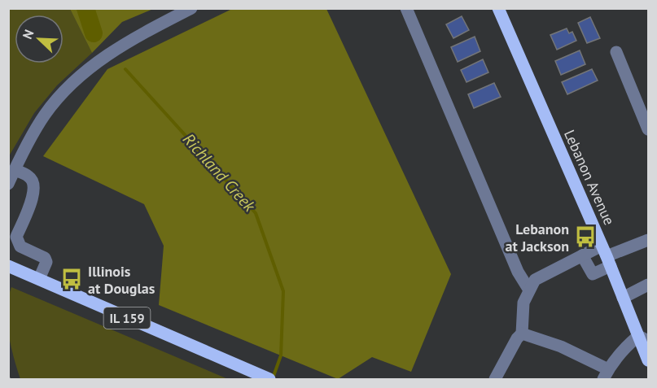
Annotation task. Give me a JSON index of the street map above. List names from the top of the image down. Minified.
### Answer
{"streets":{"main road":["Lebanon Avenue","IL 159"]},"water":["Richland Creek"],"places":{"bus stop":["Lebanon at Jackson","Illinois at Douglas"]},"north":"top left"}
